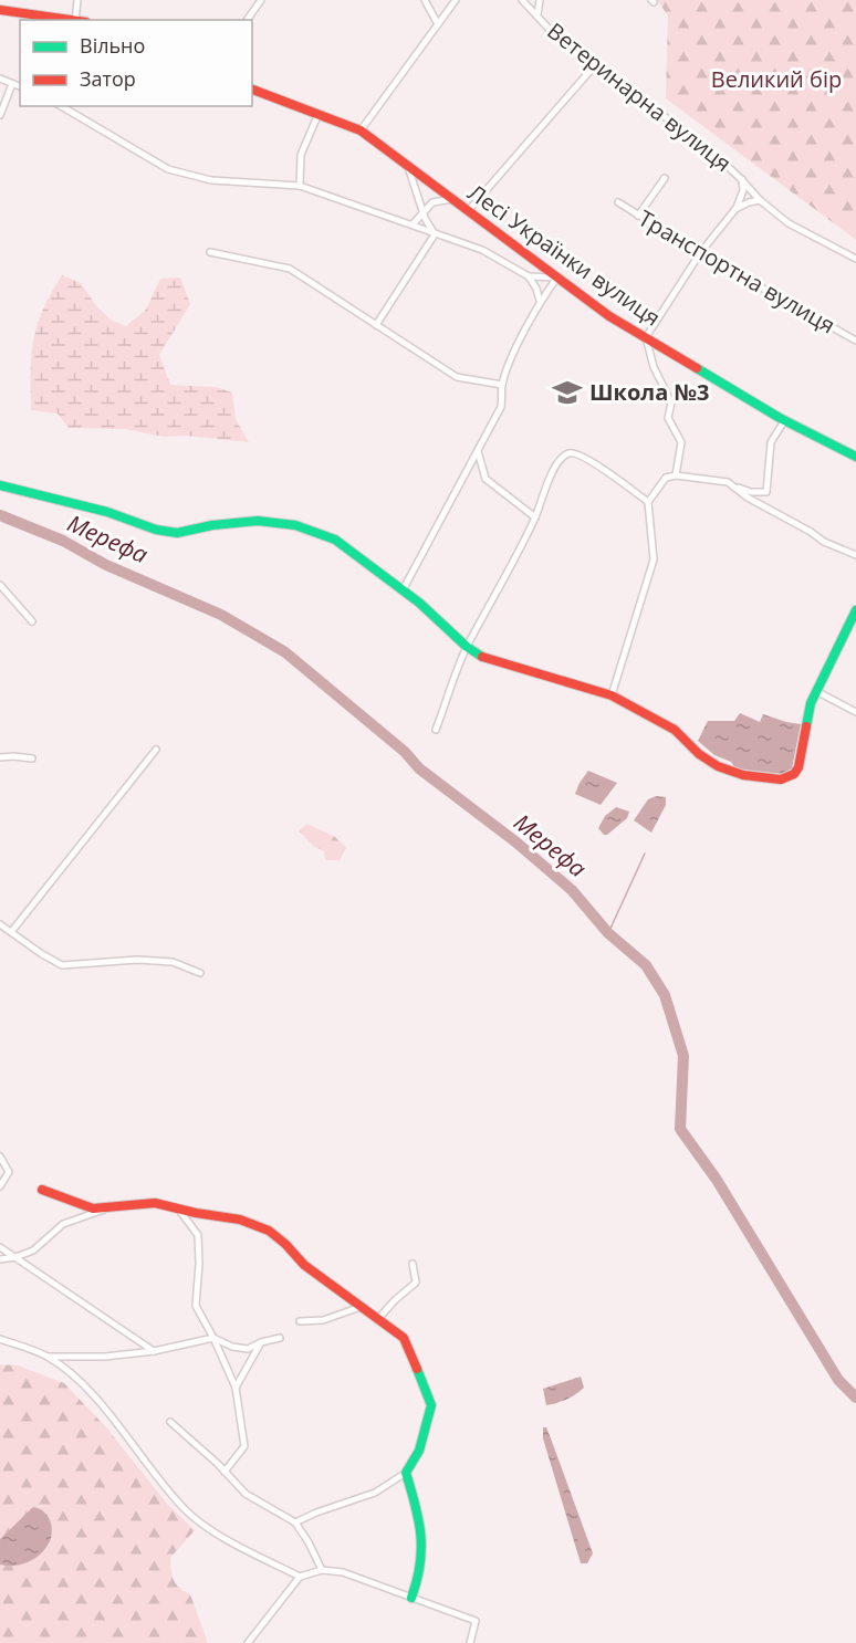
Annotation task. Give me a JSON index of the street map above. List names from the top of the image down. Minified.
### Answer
{"streets":{"street":["Ветеринарна вулиця","Лесі Українки вулиця","Транспортна вулиця"]},"water":["Мерефа"],"parks":["Великий бір"],"places":{"school or university":["Школа №3"]},"legend":["Вільно","Затор"]}
